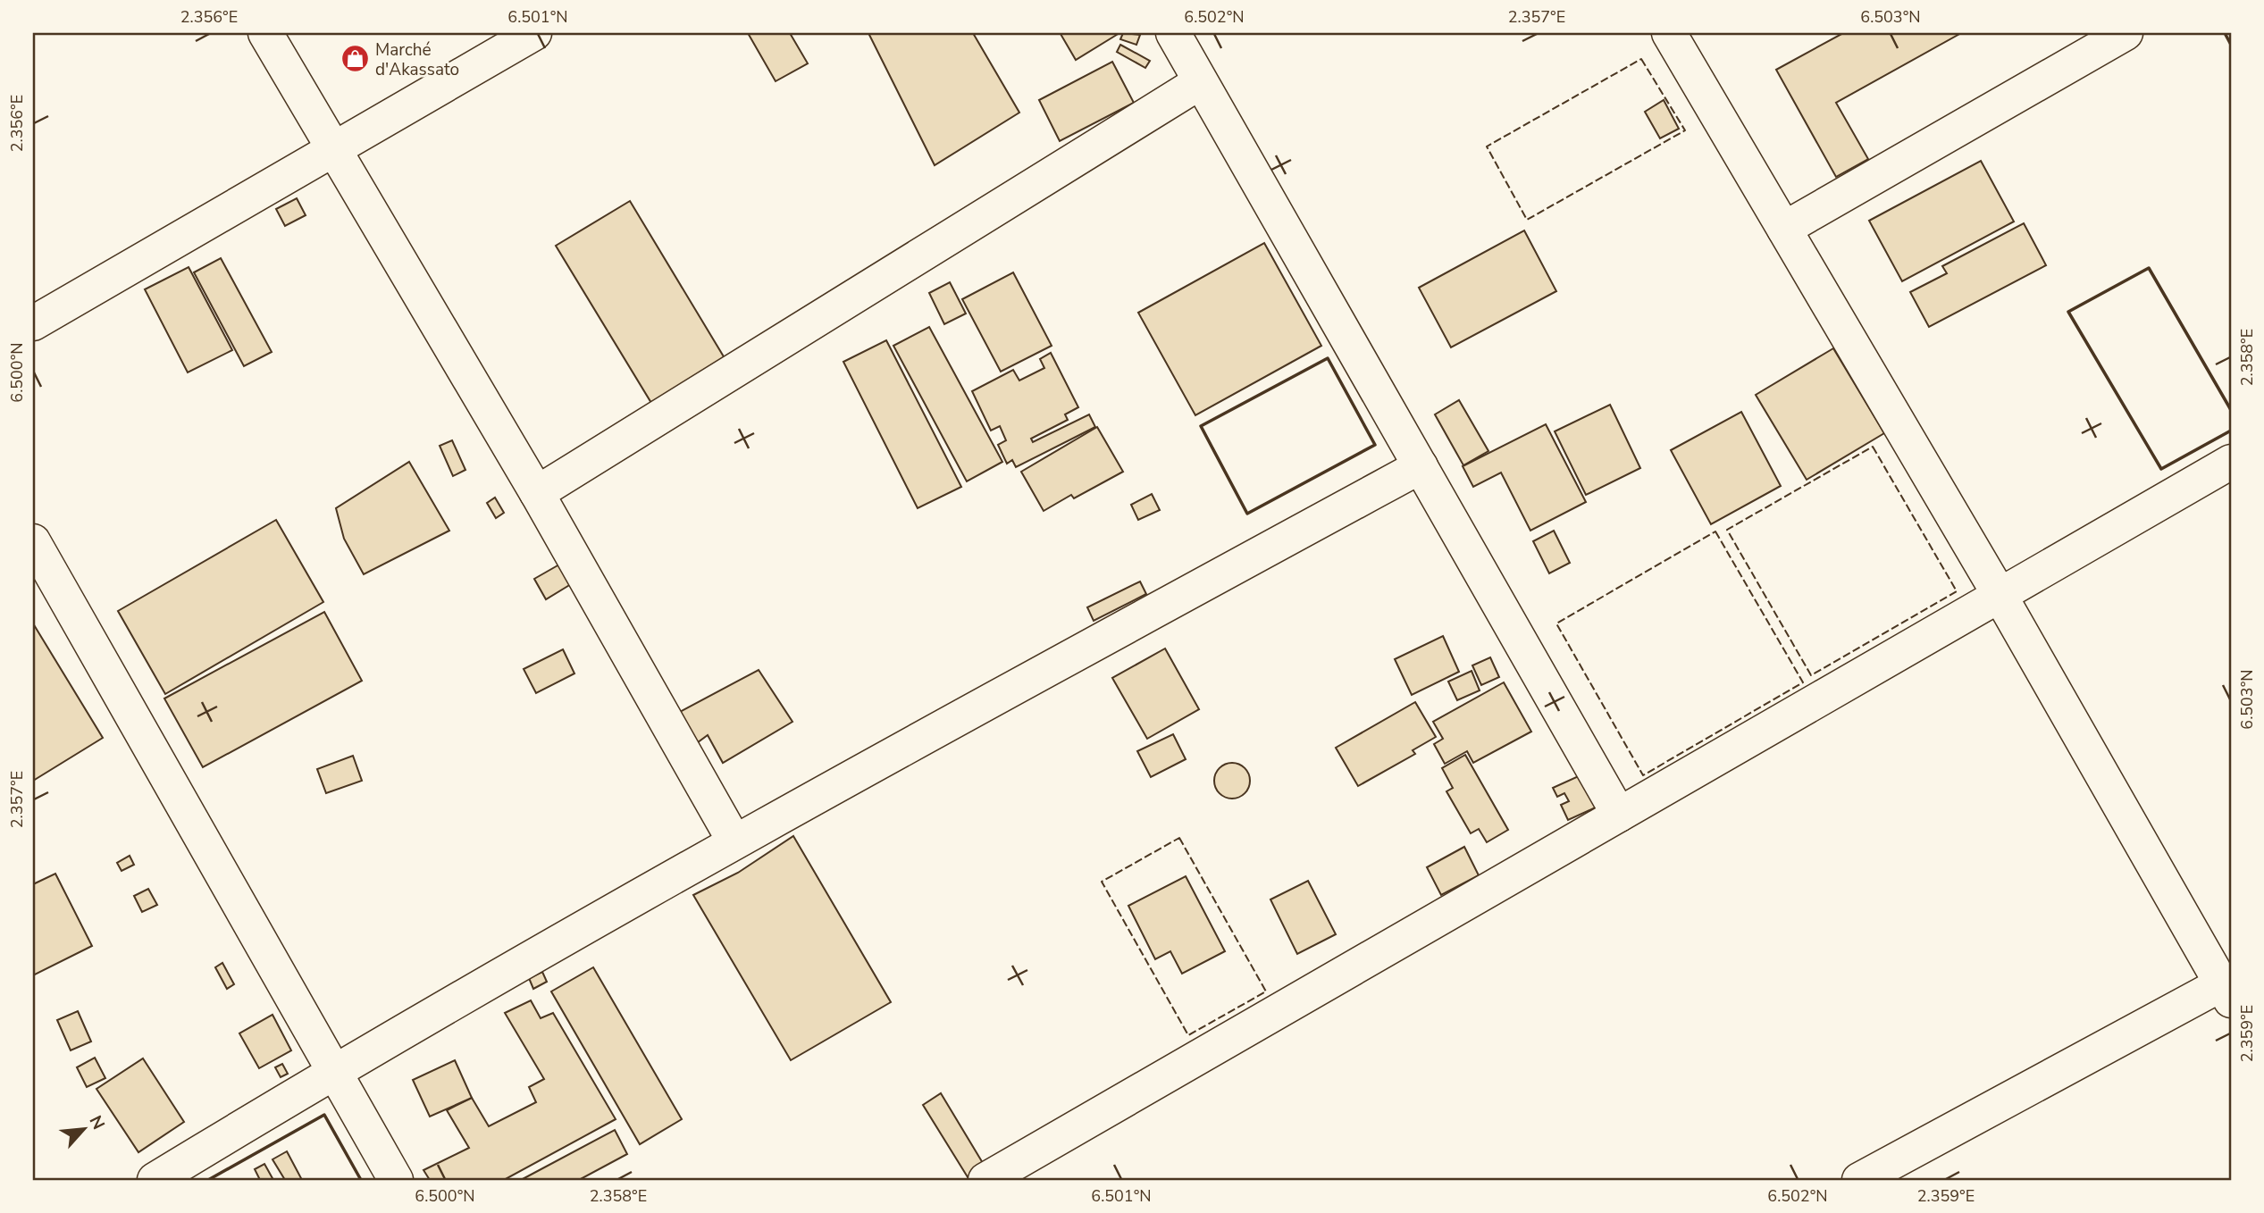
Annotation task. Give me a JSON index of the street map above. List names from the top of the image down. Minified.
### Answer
{"places":{"shop":["Marché d'Akassato"]},"north":"top right","coordinates":["2.356°E","6.501°N","6.502°N","2.357°E","6.503°N","2.358°E","6.500°N","2.359°E"]}
